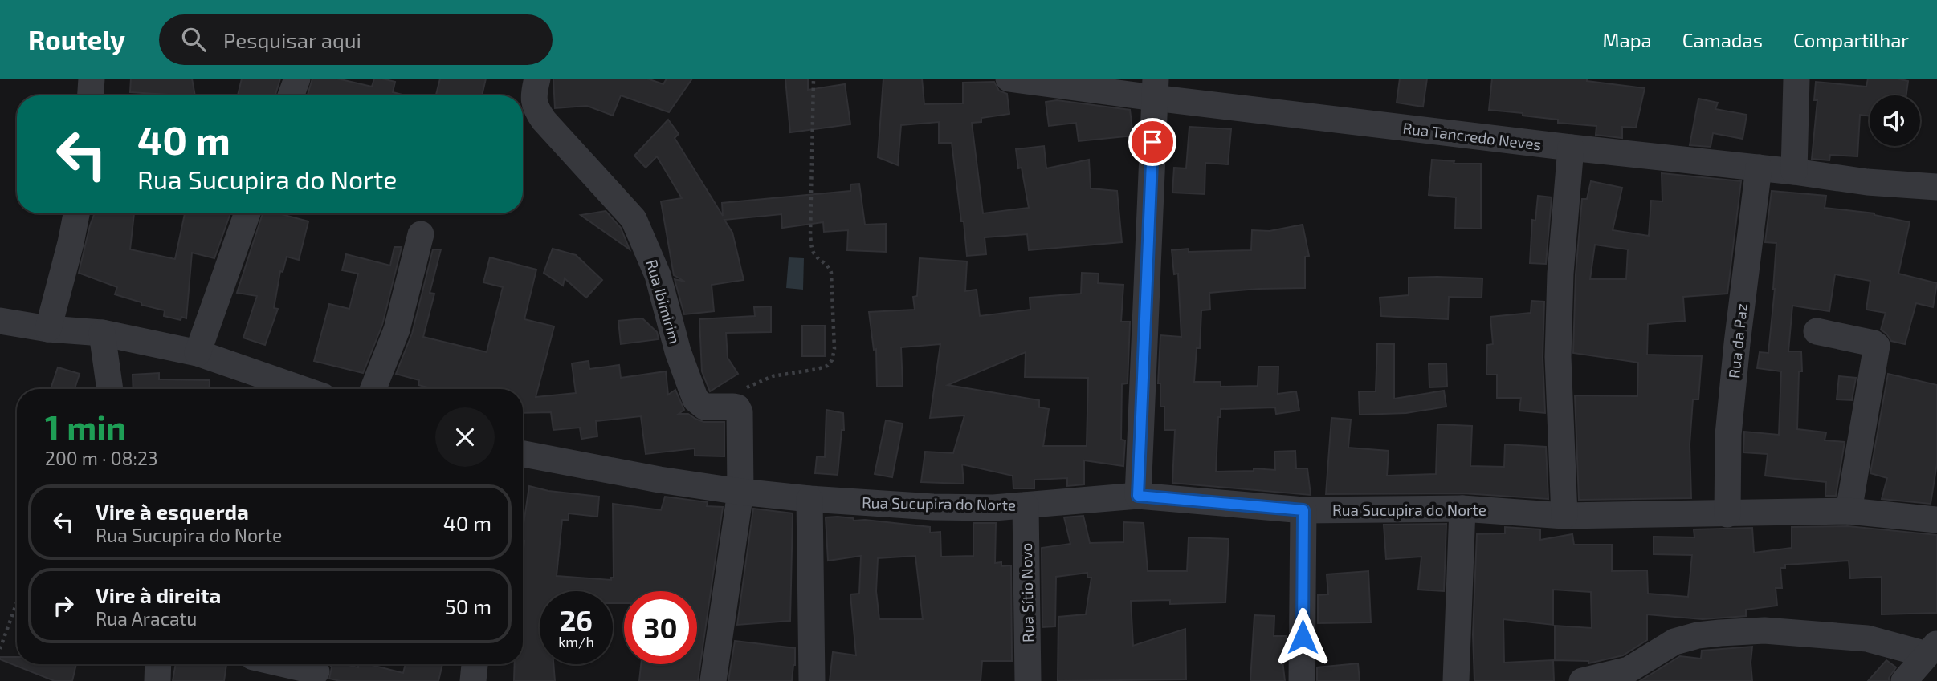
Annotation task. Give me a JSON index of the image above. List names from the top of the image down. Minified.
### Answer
{"streets":{"street":["Rua Tancredo Neves","Rua Ibimirim","Rua da Paz","Rua Sucupira do Norte","Rua Sítio Novo"]},"crossings":[["Rua Tancredo Neves","Rua da Paz"],["Rua da Paz","Rua Sucupira do Norte"],["Rua Sucupira do Norte","Rua Sítio Novo"]],"page":{"header":"Routely","search":"Pesquisar aqui","nav":["Mapa","Camadas","Compartilhar"],"turn":["40 m","Rua Sucupira do Norte"],"heading":["1 min","200 m · 08:23"],"list":[{"name":"Vire à esquerda","note":"Rua Sucupira do Norte","value":"40 m"},{"name":"Vire à direita","note":"Rua Aracatu","value":"50 m"}],"speed":"26 km/h","limit":"30"}}
